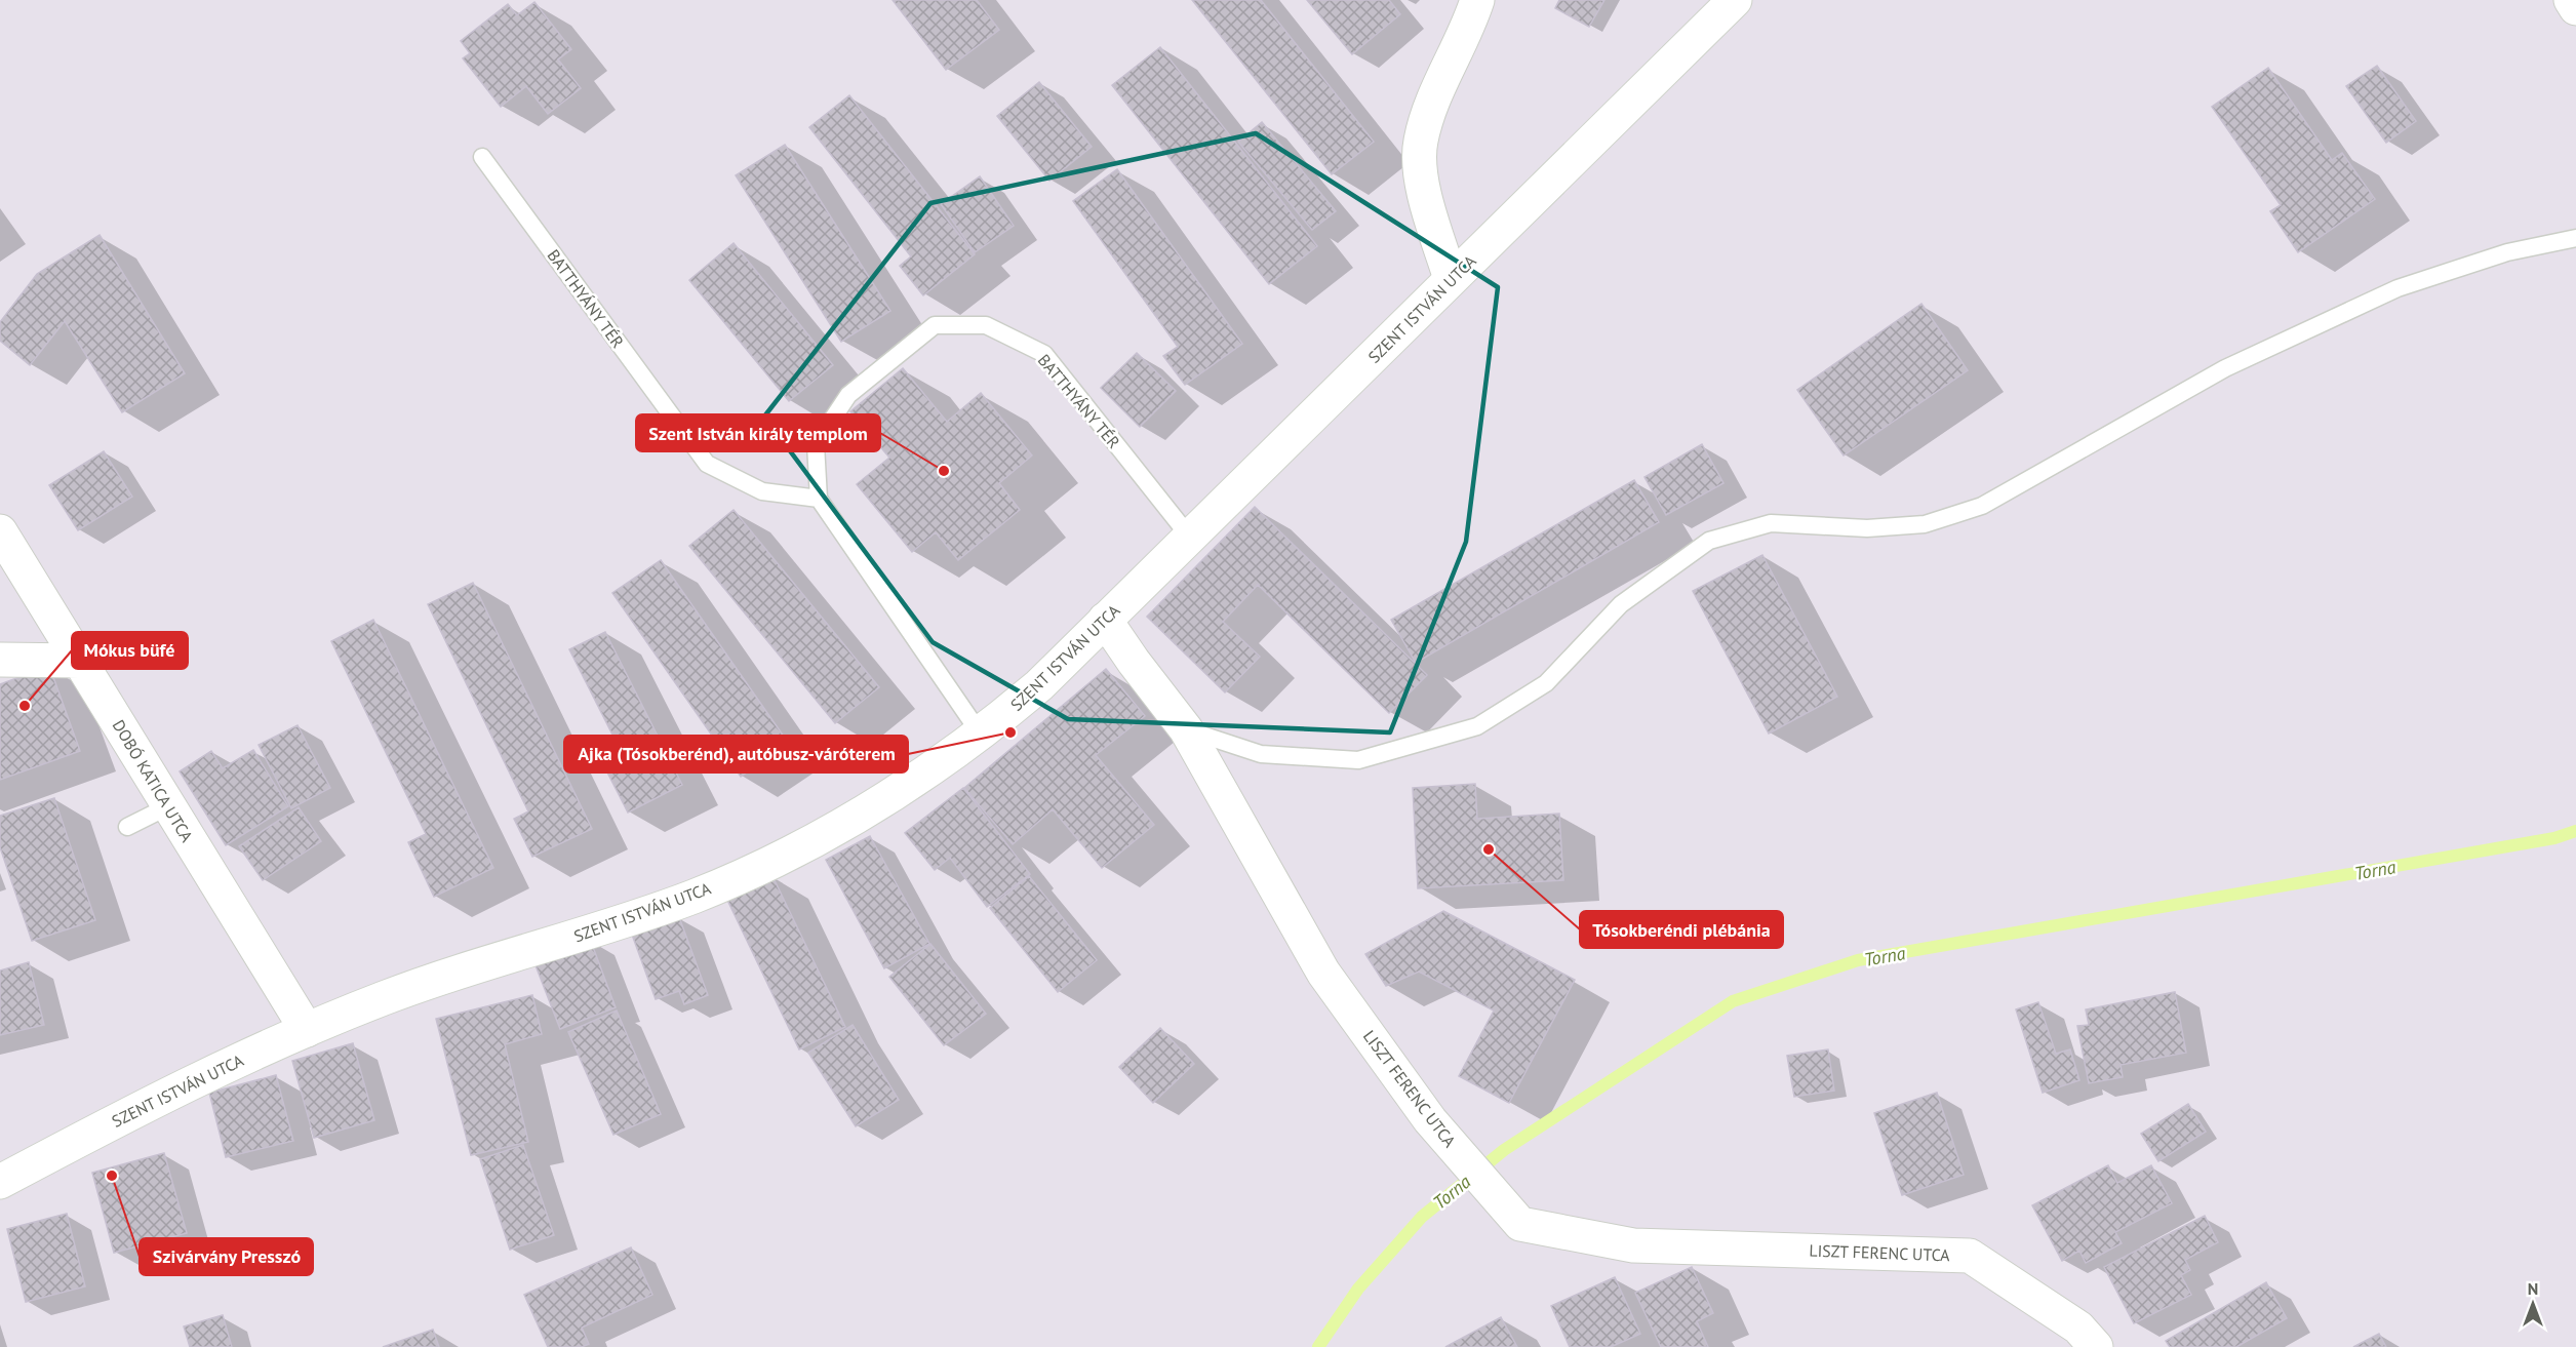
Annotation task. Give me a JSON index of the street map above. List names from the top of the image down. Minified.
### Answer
{"streets":{"street":["SZENT ISTVÁN UTCA","DOBÓ KATICA UTCA","LISZT FERENC UTCA"],"lane":["BATTHYÁNY TÉR"]},"crossings":[["BATTHYÁNY TÉR","SZENT ISTVÁN UTCA"],["SZENT ISTVÁN UTCA","DOBÓ KATICA UTCA"],["SZENT ISTVÁN UTCA","LISZT FERENC UTCA"]],"water":["Torna"],"places":["Szent István király templom","Mókus büfé","Ajka (Tósokberénd), autóbusz-váróterem","Tósokberéndi plébánia","Szivárvány Presszó"],"north":"top"}
